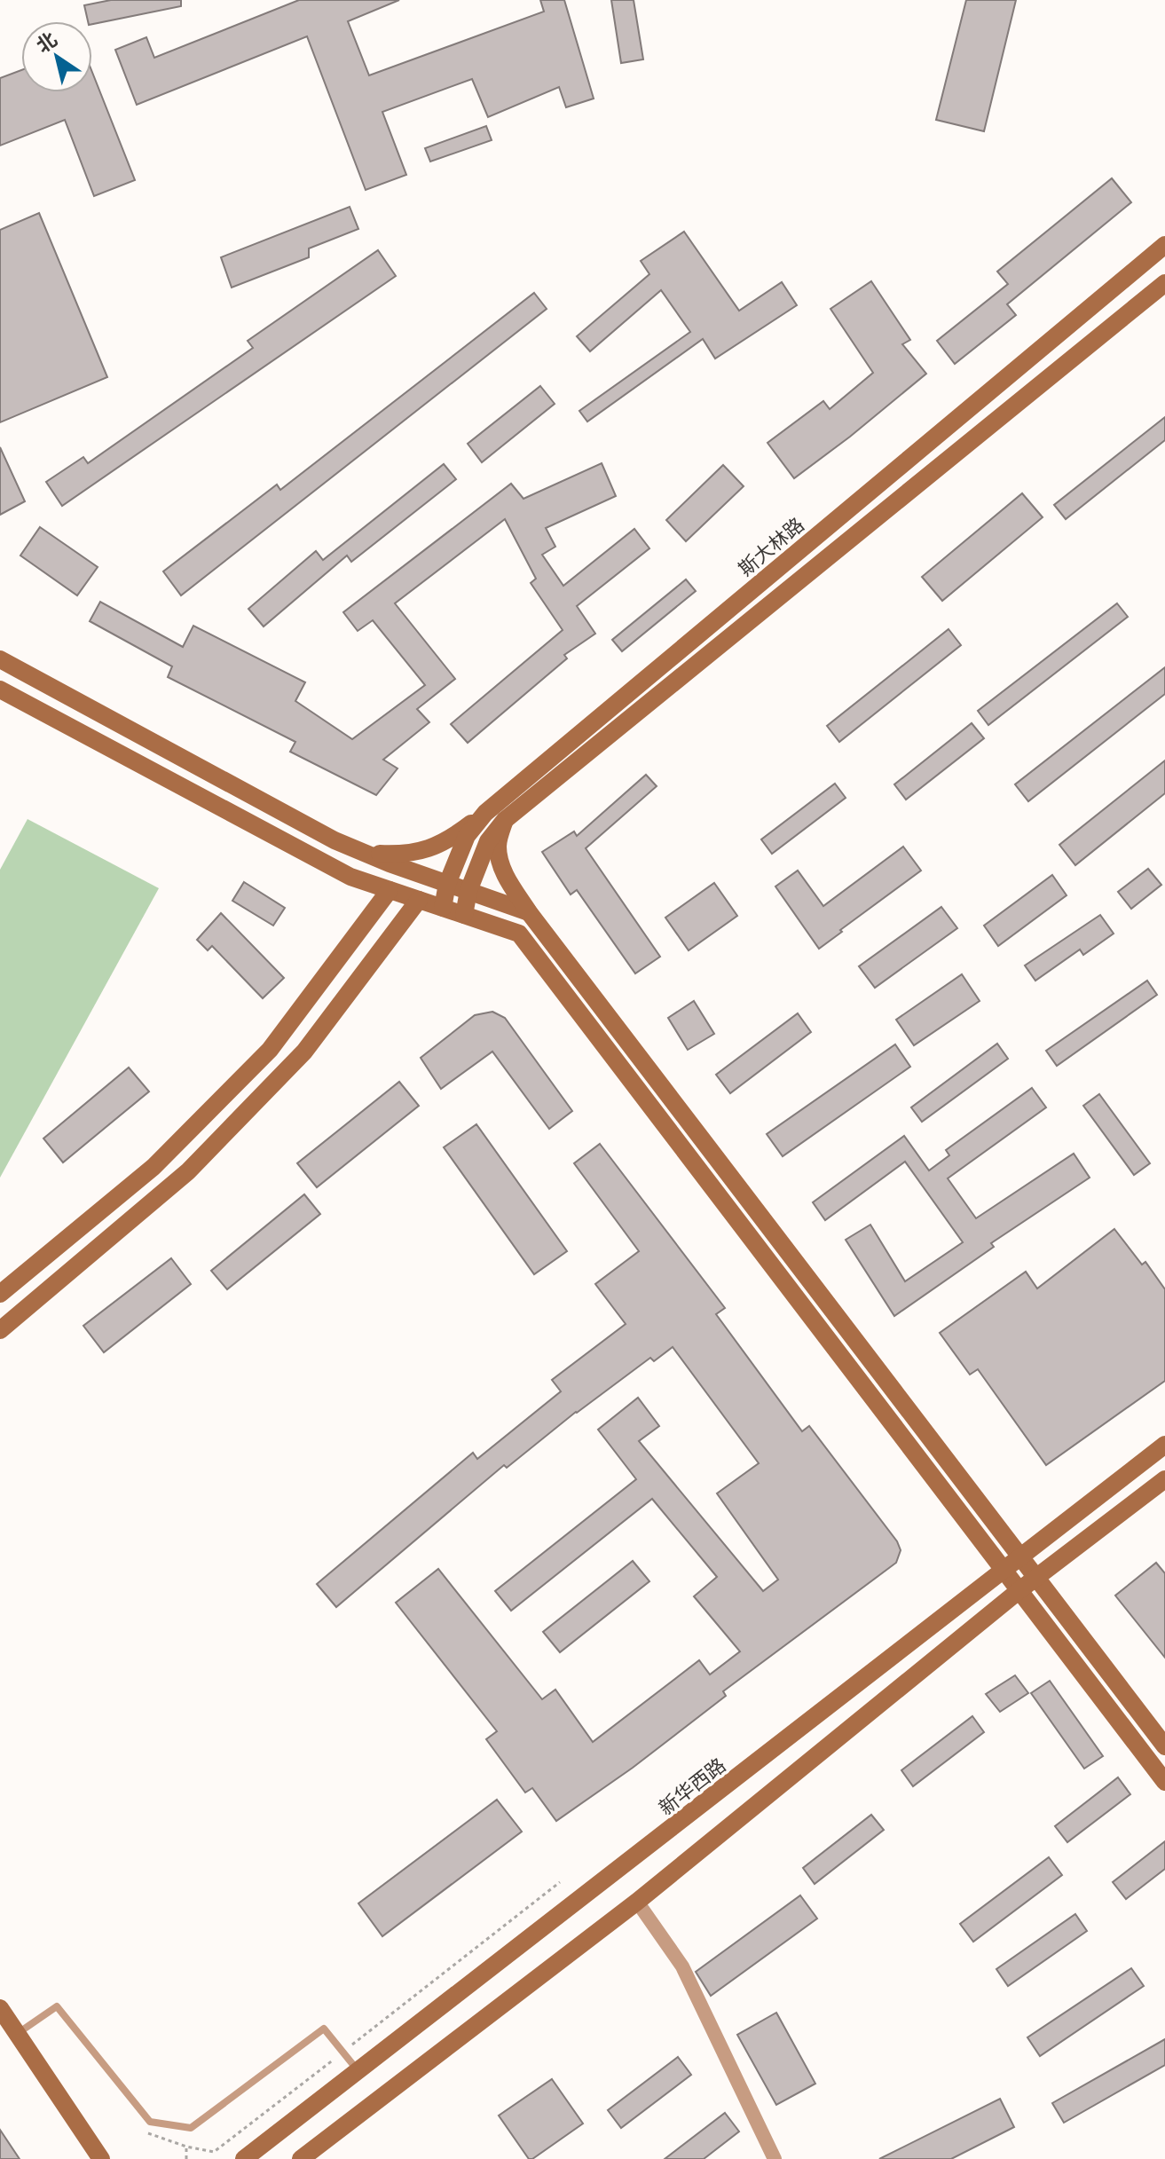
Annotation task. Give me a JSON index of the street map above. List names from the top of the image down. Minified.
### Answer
{"streets":{"main road":["斯大林路","新华西路"]},"north":"top left"}
